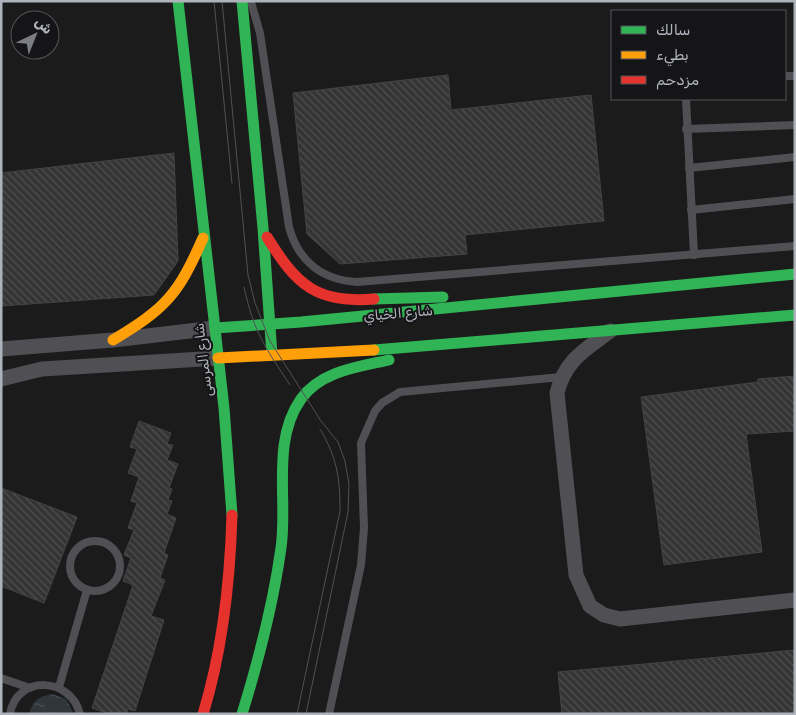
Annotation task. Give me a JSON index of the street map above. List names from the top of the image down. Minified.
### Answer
{"streets":{"main road":["شارع الخياي","شارع المرسى"]},"crossings":[["شارع الخياي","شارع المرسى"]],"legend":["سالك","بطيء","مزدحم"],"north":"top right"}
